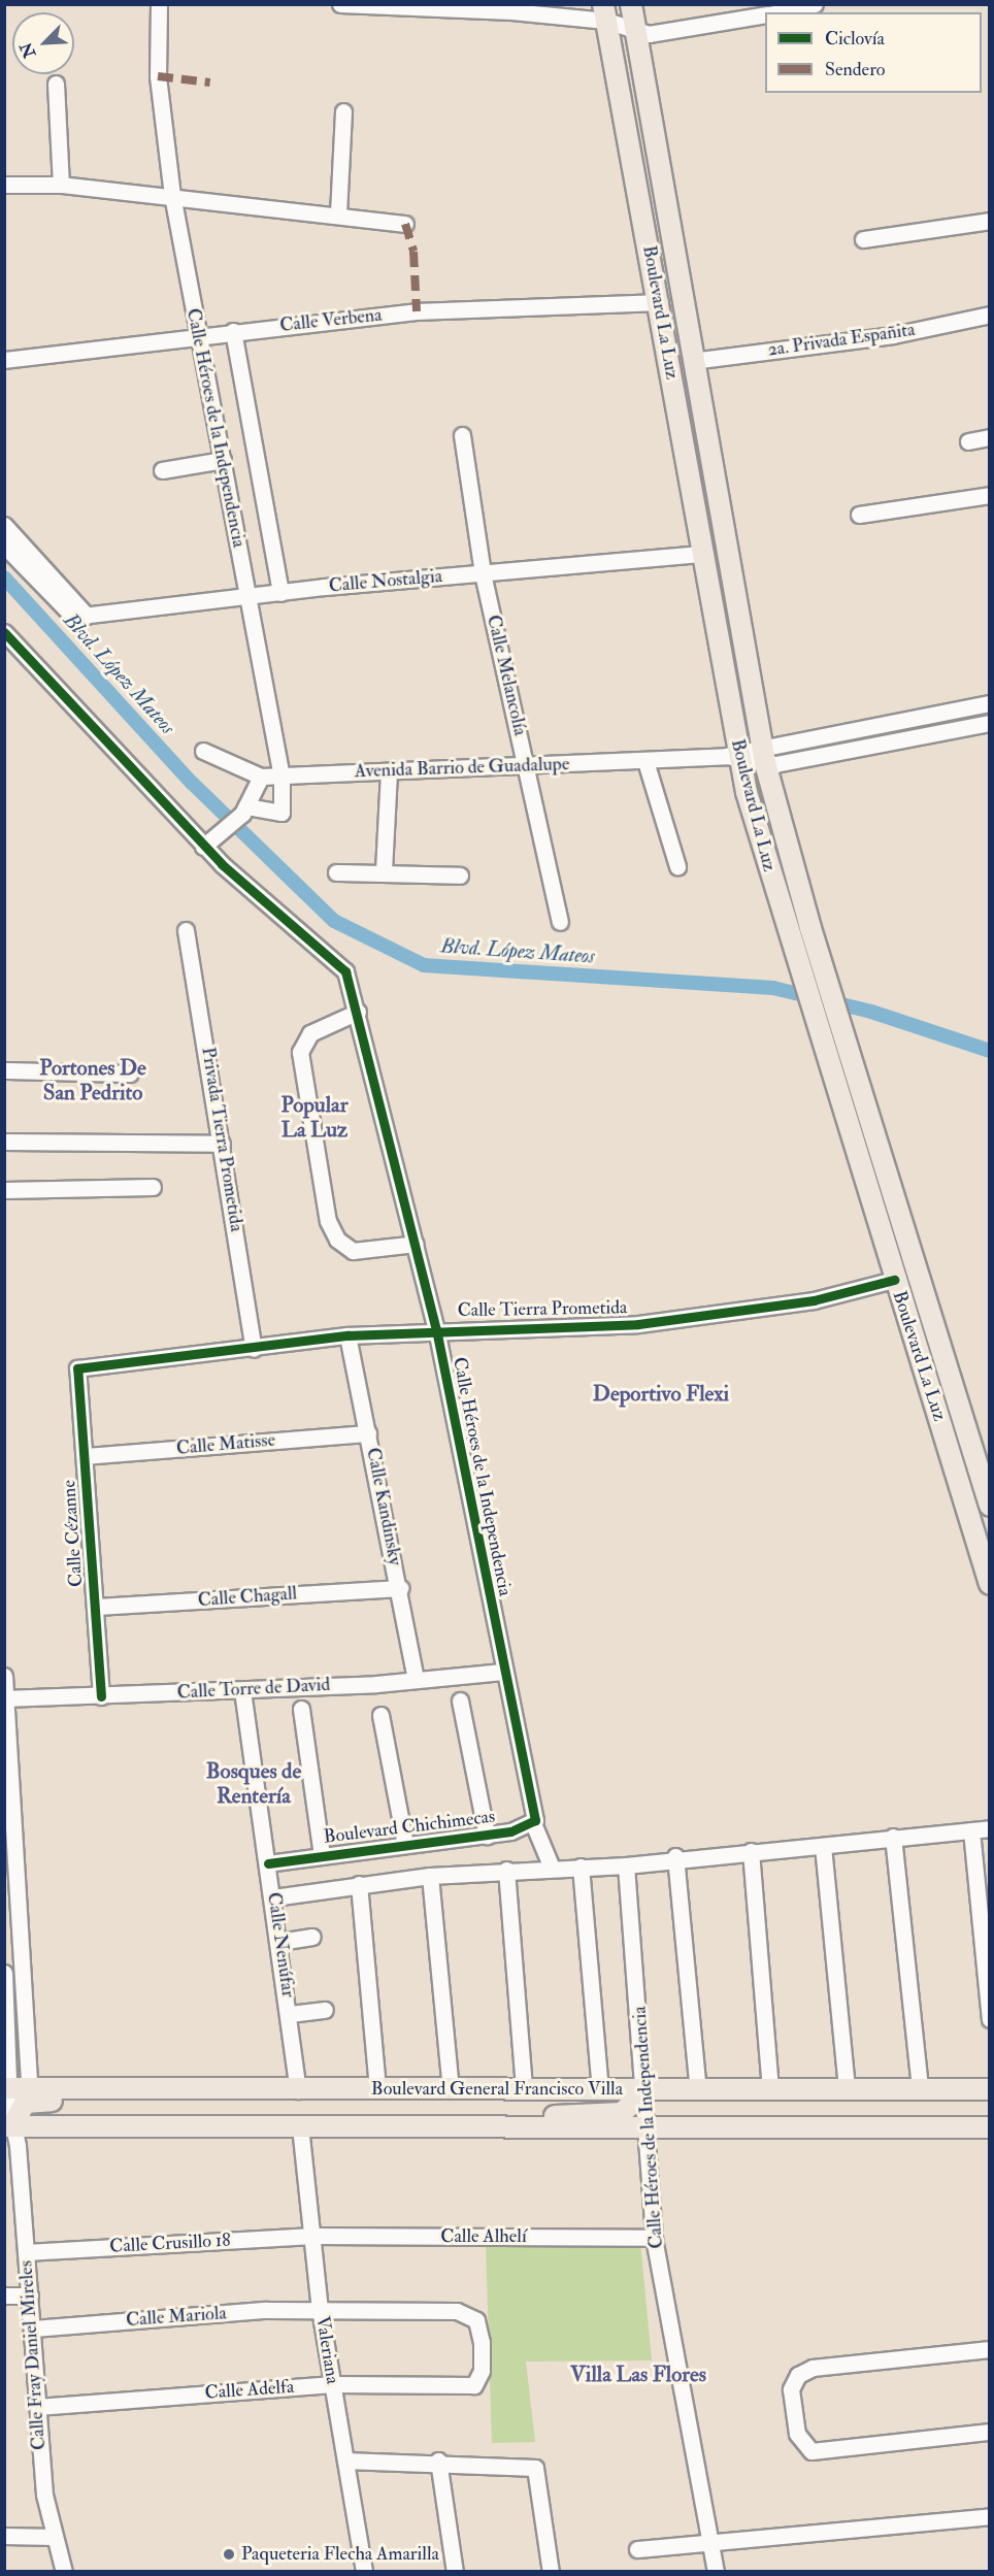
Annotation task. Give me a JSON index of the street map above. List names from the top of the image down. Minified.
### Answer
{"streets":{"main road":["Boulevard La Luz","Boulevard General Francisco Villa"],"street":["Calle Verbena","2a. Privada Españita","Calle Héroes de la Independencia","Calle Nostalgia","Calle Melancolía","Avenida Barrio de Guadalupe","Privada Tierra Prometida","Calle Tierra Prometida","Calle Matisse","Calle Kandinsky","Calle Cézanne","Calle Chagall","Calle Torre de David","Boulevard Chichimecas","Calle Nenúfar","Calle Alhelí","Calle Crusillo 18","Calle Mariola","Valeriana","Calle Fray Daniel Mireles","Calle Adelfa"]},"crossings":[["Boulevard La Luz","Calle Verbena"],["Boulevard La Luz","2a. Privada Españita"],["Boulevard La Luz","Calle Nostalgia"],["Boulevard La Luz","Avenida Barrio de Guadalupe"],["Boulevard La Luz","Calle Tierra Prometida"],["Calle Verbena","Calle Héroes de la Independencia"],["Calle Héroes de la Independencia","Calle Nostalgia"],["Calle Héroes de la Independencia","Avenida Barrio de Guadalupe"],["Calle Héroes de la Independencia","Calle Tierra Prometida"],["Calle Héroes de la Independencia","Calle Torre de David"],["Calle Héroes de la Independencia","Boulevard Chichimecas"],["Calle Héroes de la Independencia","Boulevard General Francisco Villa"],["Calle Héroes de la Independencia","Calle Alhelí"],["Calle Nostalgia","Calle Melancolía"],["Calle Melancolía","Avenida Barrio de Guadalupe"],["Privada Tierra Prometida","Calle Tierra Prometida"],["Calle Tierra Prometida","Calle Kandinsky"],["Calle Tierra Prometida","Calle Cézanne"],["Calle Matisse","Calle Kandinsky"],["Calle Matisse","Calle Cézanne"],["Calle Kandinsky","Calle Chagall"],["Calle Kandinsky","Calle Torre de David"],["Calle Cézanne","Calle Chagall"],["Calle Cézanne","Calle Torre de David"],["Calle Torre de David","Calle Nenúfar"],["Boulevard Chichimecas","Calle Nenúfar"],["Calle Nenúfar","Boulevard General Francisco Villa"],["Boulevard General Francisco Villa","Valeriana"],["Boulevard General Francisco Villa","Calle Fray Daniel Mireles"],["Calle Alhelí","Calle Crusillo 18"],["Calle Alhelí","Valeriana"],["Calle Crusillo 18","Valeriana"],["Calle Crusillo 18","Calle Fray Daniel Mireles"],["Calle Mariola","Valeriana"],["Calle Mariola","Calle Fray Daniel Mireles"],["Calle Mariola","Calle Adelfa"],["Valeriana","Calle Adelfa"],["Calle Fray Daniel Mireles","Calle Adelfa"]],"districts":["Portones De San Pedrito","Popular La Luz","Deportivo Flexi","Bosques de Rentería","Villa Las Flores"],"water":["Blvd. López Mateos"],"places":["Paqueteria Flecha Amarilla"],"legend":["Ciclovía","Sendero"],"north":"bottom left"}
